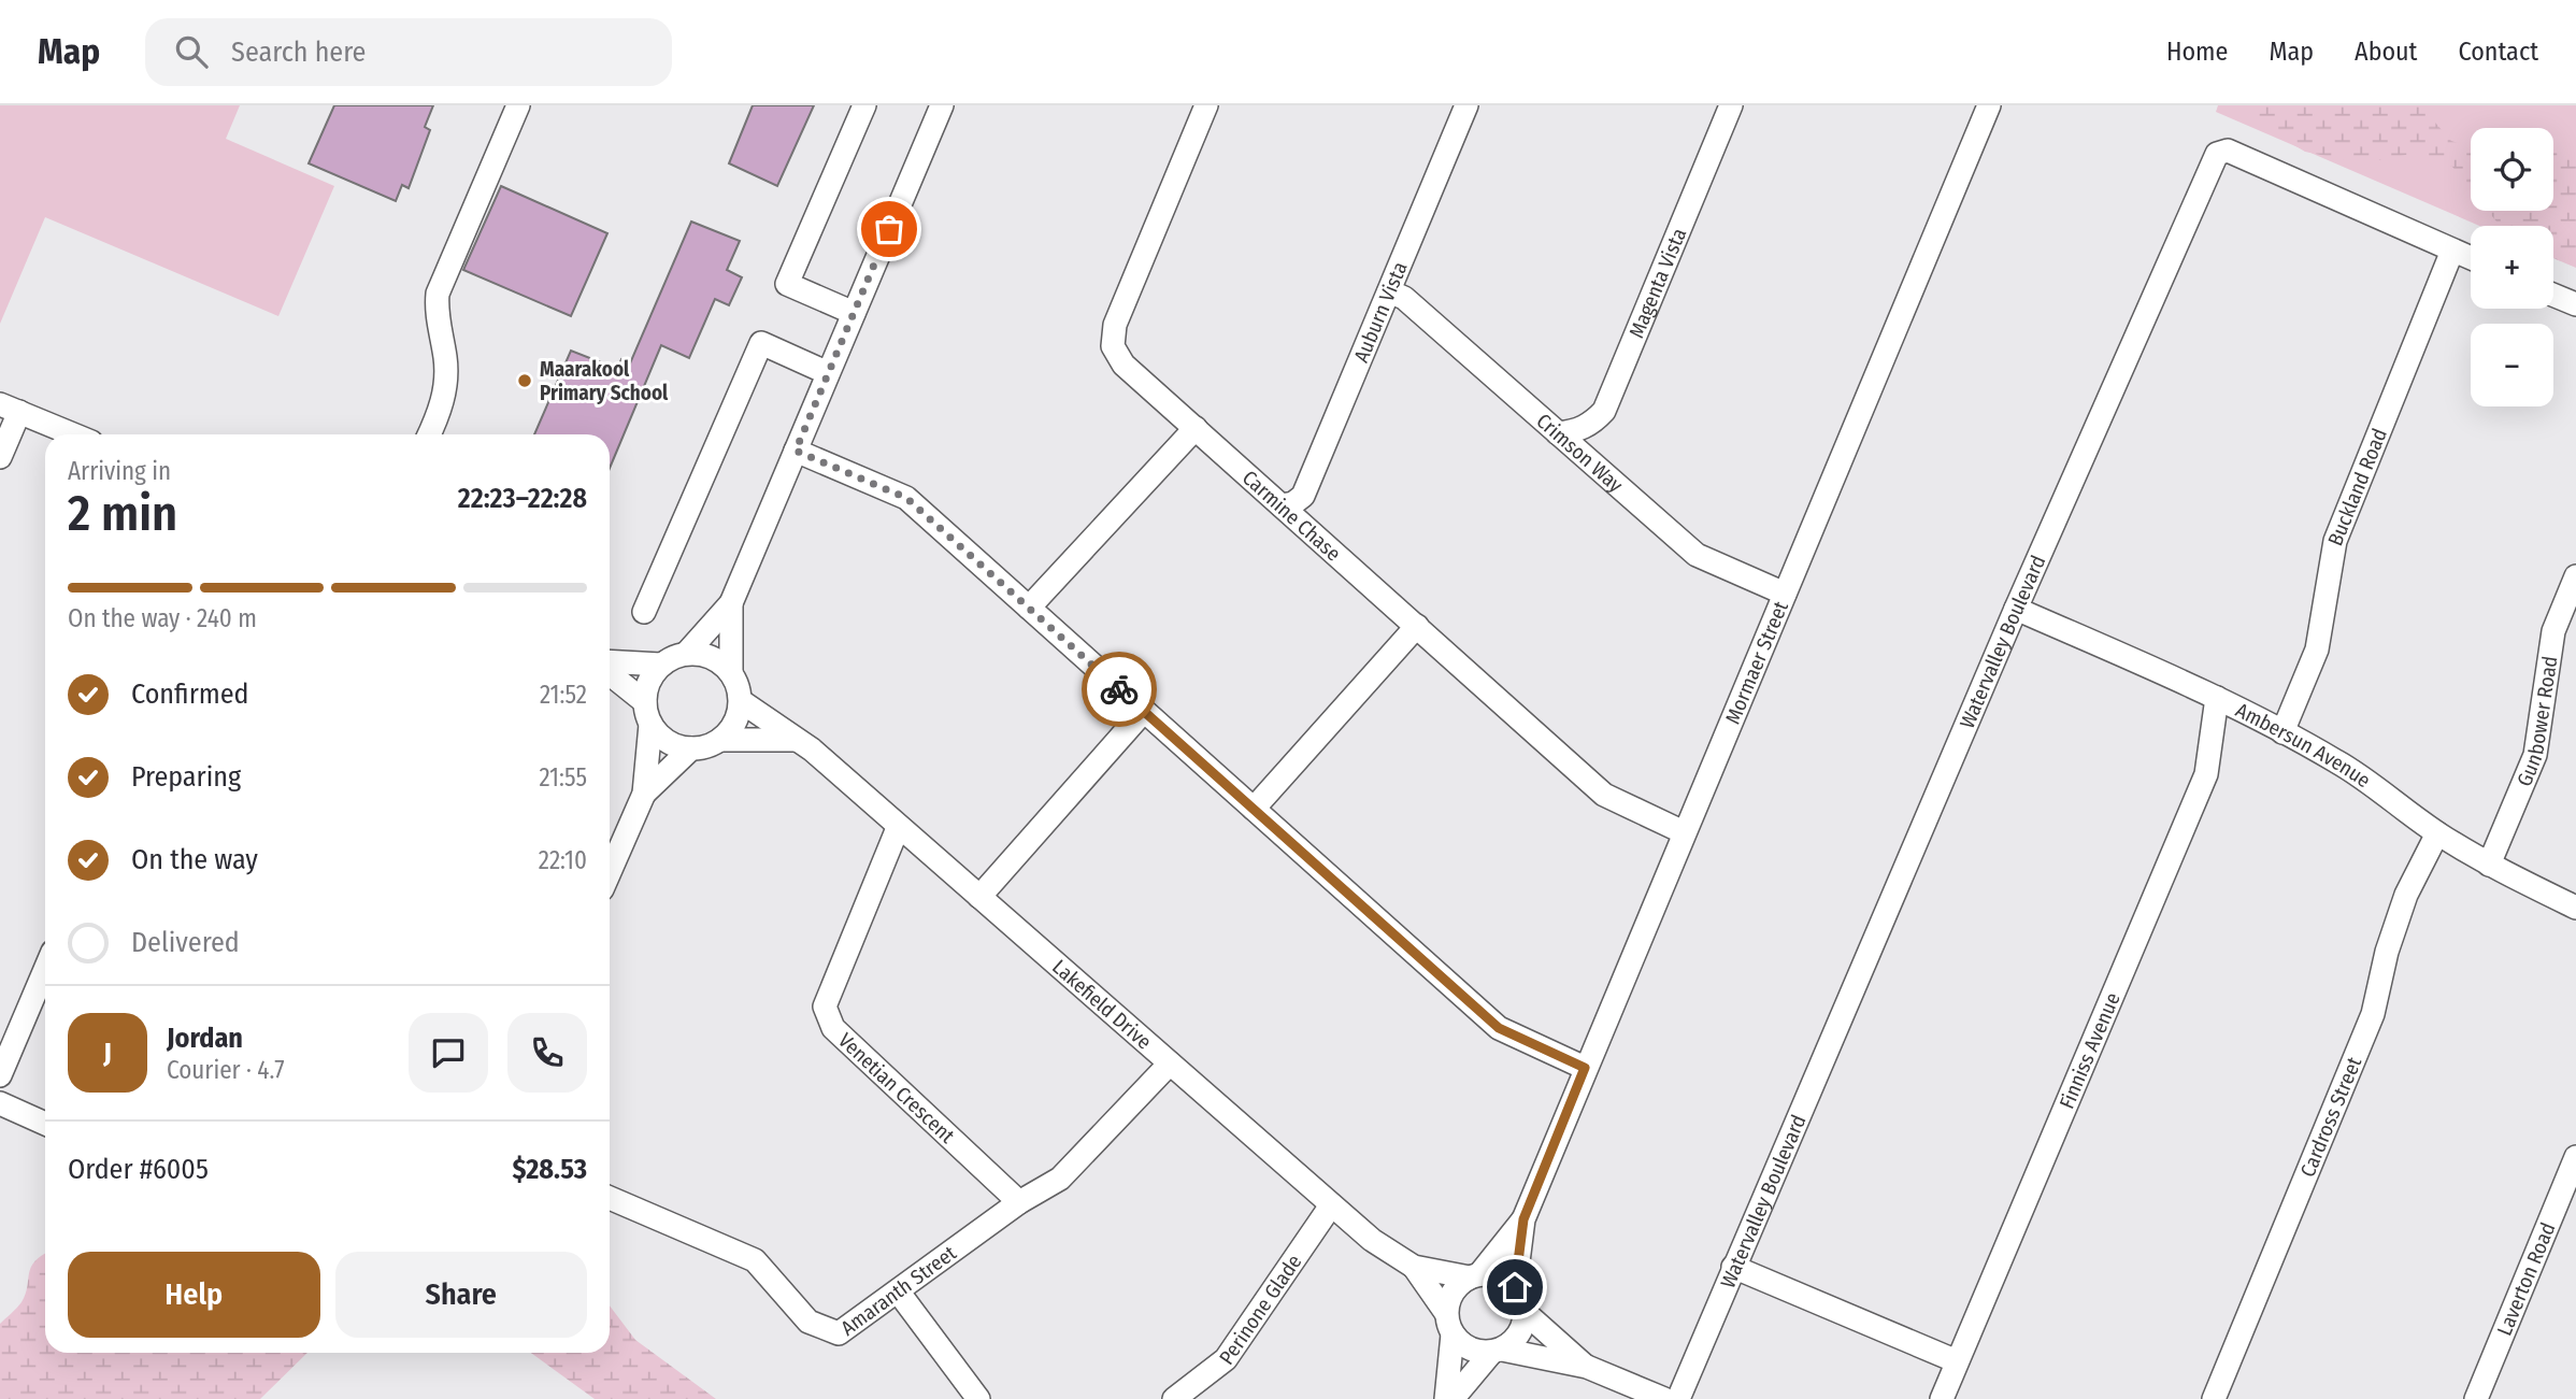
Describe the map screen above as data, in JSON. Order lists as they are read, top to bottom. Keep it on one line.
{"streets":{"street":["Magenta Vista","Auburn Vista","Crimson Way","Buckland Road","Carmine Chase","Watervalley Boulevard","Mormaer Street","Gunbower Road","Ambersun Avenue","Lakefield Drive","Finniss Avenue","Venetian Crescent","Cardross Street","Laverton Road","Amaranth Street","Perinone Glade"]},"crossings":[["Magenta Vista","Crimson Way"],["Auburn Vista","Crimson Way"],["Auburn Vista","Carmine Chase"],["Crimson Way","Mormaer Street"],["Buckland Road","Watervalley Boulevard"],["Buckland Road","Ambersun Avenue"],["Carmine Chase","Mormaer Street"],["Watervalley Boulevard","Ambersun Avenue"],["Mormaer Street","Lakefield Drive"],["Gunbower Road","Ambersun Avenue"],["Ambersun Avenue","Finniss Avenue"],["Ambersun Avenue","Cardross Street"],["Lakefield Drive","Venetian Crescent"],["Lakefield Drive","Amaranth Street"],["Lakefield Drive","Perinone Glade"],["Venetian Crescent","Amaranth Street"]],"places":["Maarakool Primary School"],"page":{"header":"Map","search":"Search here","nav":["Home","Map","About","Contact"],"map_buttons":["+","−"],"heading":["2 min","Arriving in","22:23–22:28"],"panel":["Jordan","Courier · 4.7","Order #6005","$28.53"],"bar":"On the way · 240 m","list":[["Confirmed","21:52"],["Preparing","21:55"],["On the way","22:10"],"Delivered"],"round":"J","buttons":["Help","Share"]}}
